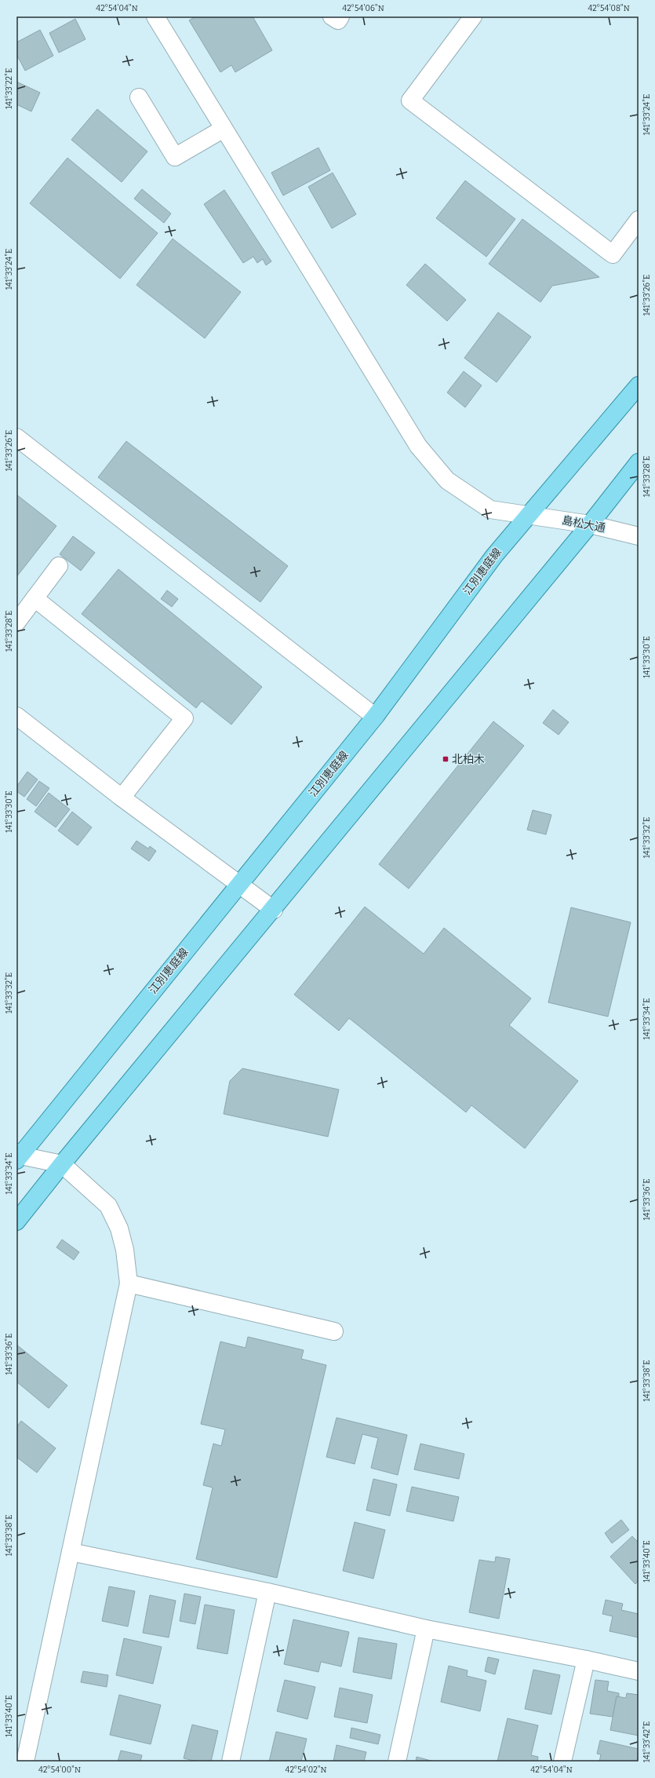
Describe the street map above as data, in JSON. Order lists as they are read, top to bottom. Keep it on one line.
{"streets":{"main road":["江別恵庭線"],"street":["島松大通"]},"crossings":[["島松大通","江別恵庭線"]],"places":{"transit":["北柏木"]},"coordinates":["42°54'04\"N","42°54'06\"N","42°54'08\"N","141°33'22\"E","141°33'24\"E","141°33'26\"E","141°33'28\"E","141°33'30\"E","141°33'32\"E","141°33'34\"E","141°33'36\"E","141°33'38\"E","141°33'40\"E","141°33'42\"E","42°54'00\"N","42°54'02\"N"]}
